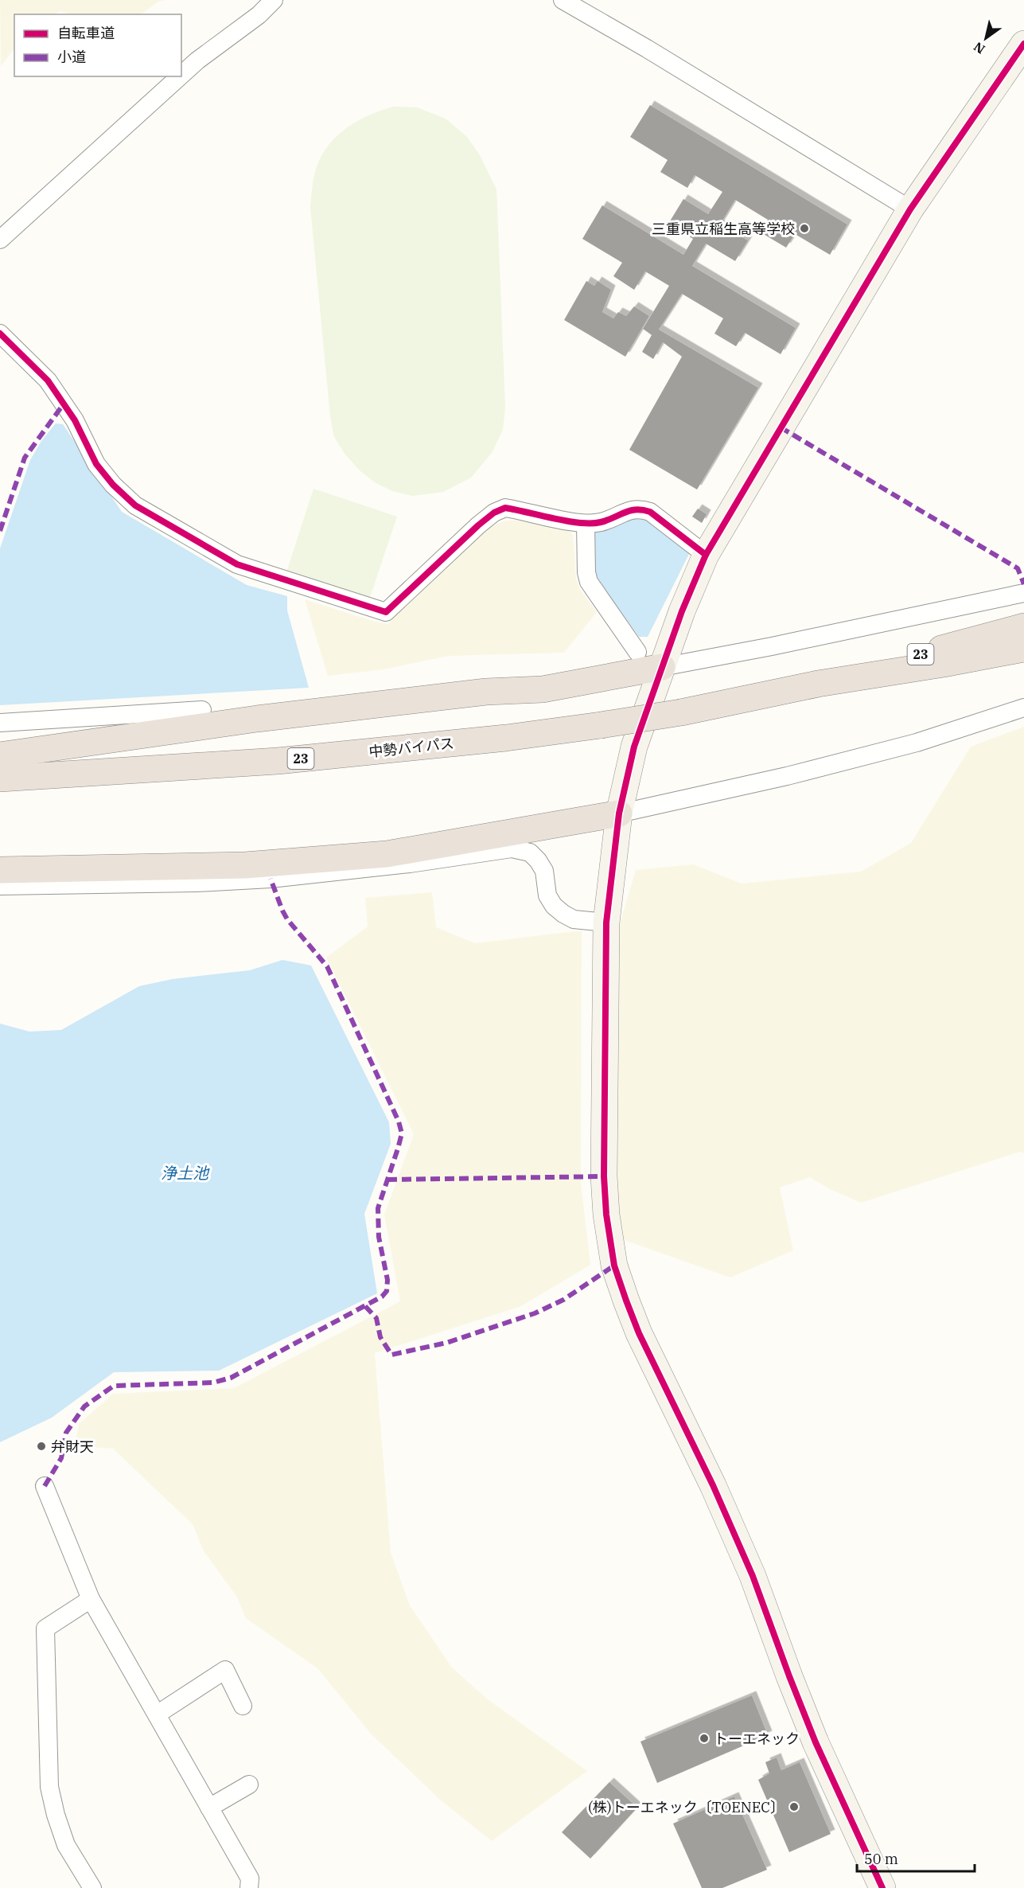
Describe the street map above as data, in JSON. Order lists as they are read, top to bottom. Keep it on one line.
{"streets":{"highway":["23","中勢バイパス"]},"water":["浄土池"],"places":["三重県立稲生高等学校","弁財天","トーエネック","(株)トーエネック〔TOENEC〕"],"legend":["自転車道","小道"],"scale_bar":"50 m","north":"bottom left"}
